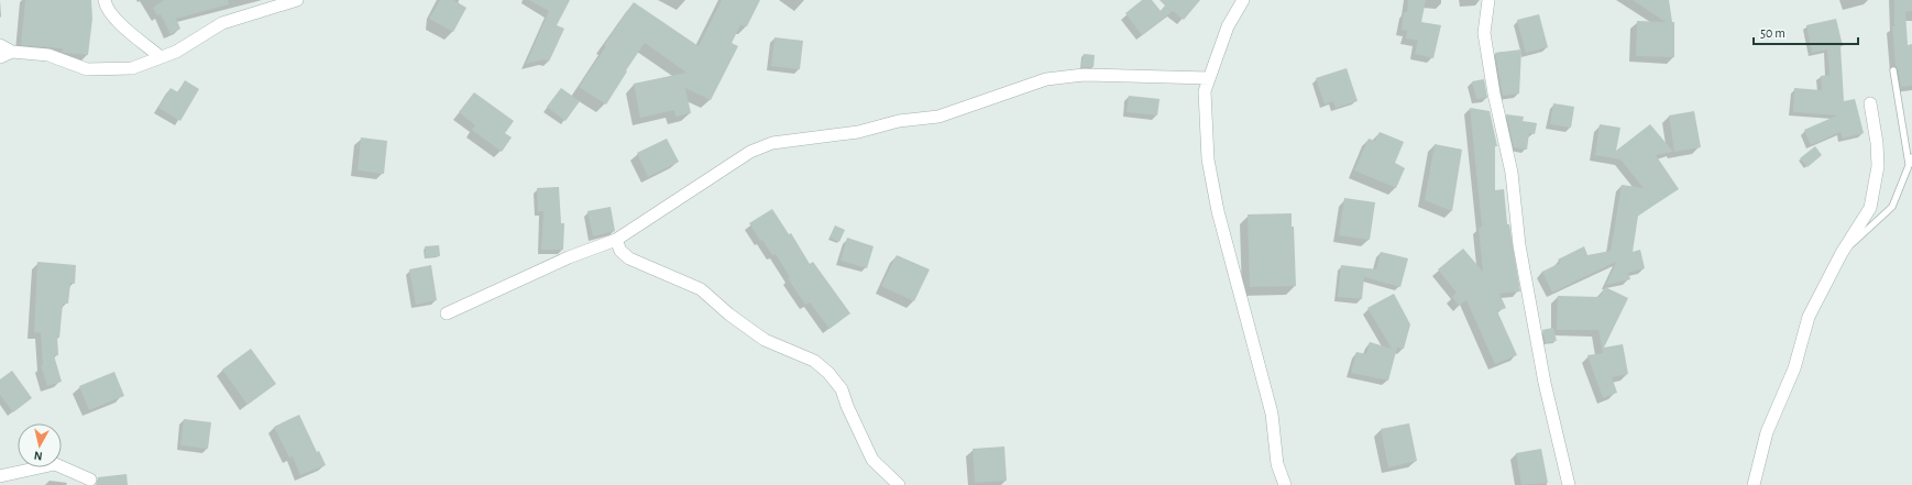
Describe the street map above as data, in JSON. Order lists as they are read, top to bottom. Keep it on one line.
{"scale_bar":"50 m","north":"bottom"}
